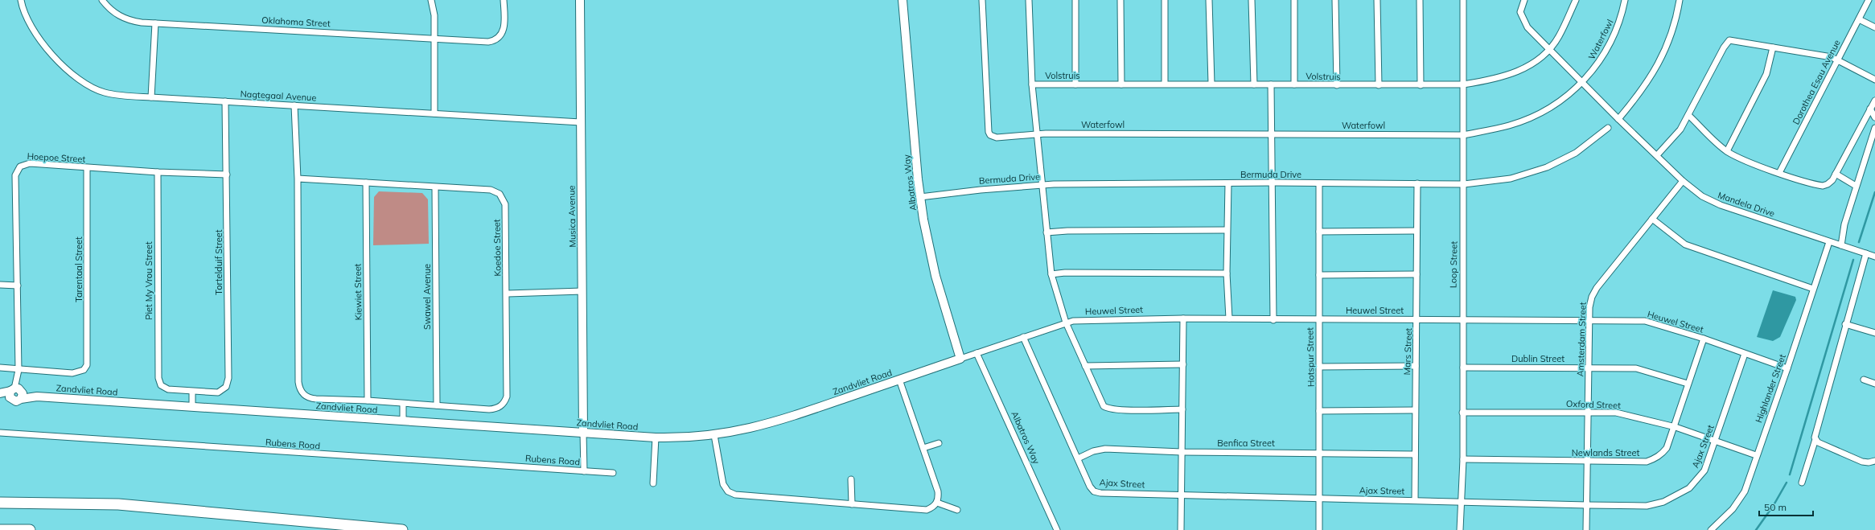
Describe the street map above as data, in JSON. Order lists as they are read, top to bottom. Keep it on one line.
{"streets":{"street":["Oklahoma Street","Waterfowl","Volstruis","Dorothea Esau Avenue","Nagtegaal Avenue","Hoepoe Street","Bermuda Drive","Albatros Way","Mandela Drive","Musica Avenue","Koedoe Street","Tortelduif Street","Loop Street","Tarentaal Street","Piet My Vrou Street","Kiewiet Street","Swawel Avenue","Heuwel Street","Amsterdam Street","Mars Street","Hotspur Street","Dublin Street","Zandvliet Road","Highlander Street","Oxford Street","Benfica Street","Rubens Road","Ajax Street","Newlands Street"]},"crossings":[["Waterfowl","Mandela Drive"],["Waterfowl","Loop Street"],["Volstruis","Mandela Drive"],["Volstruis","Loop Street"],["Nagtegaal Avenue","Musica Avenue"],["Nagtegaal Avenue","Koedoe Street"],["Nagtegaal Avenue","Tortelduif Street"],["Hoepoe Street","Tortelduif Street"],["Hoepoe Street","Tarentaal Street"],["Hoepoe Street","Piet My Vrou Street"],["Hoepoe Street","Zandvliet Road"],["Bermuda Drive","Albatros Way"],["Bermuda Drive","Loop Street"],["Bermuda Drive","Mars Street"],["Bermuda Drive","Hotspur Street"],["Albatros Way","Heuwel Street"],["Albatros Way","Zandvliet Road"],["Mandela Drive","Amsterdam Street"],["Mandela Drive","Highlander Street"],["Musica Avenue","Zandvliet Road"],["Musica Avenue","Rubens Road"],["Koedoe Street","Kiewiet Street"],["Koedoe Street","Swawel Avenue"],["Tortelduif Street","Piet My Vrou Street"],["Loop Street","Heuwel Street"],["Loop Street","Dublin Street"],["Loop Street","Oxford Street"],["Loop Street","Ajax Street"],["Loop Street","Newlands Street"],["Heuwel Street","Amsterdam Street"],["Heuwel Street","Mars Street"],["Heuwel Street","Hotspur Street"],["Heuwel Street","Zandvliet Road"],["Heuwel Street","Highlander Street"],["Heuwel Street","Ajax Street"],["Heuwel Street","Newlands Street"],["Amsterdam Street","Dublin Street"],["Amsterdam Street","Oxford Street"],["Amsterdam Street","Ajax Street"],["Amsterdam Street","Newlands Street"],["Mars Street","Benfica Street"],["Mars Street","Ajax Street"],["Hotspur Street","Benfica Street"],["Hotspur Street","Ajax Street"],["Dublin Street","Newlands Street"],["Zandvliet Road","Rubens Road"],["Highlander Street","Oxford Street"],["Oxford Street","Ajax Street"],["Oxford Street","Newlands Street"],["Benfica Street","Ajax Street"]],"scale_bar":"50 m"}
